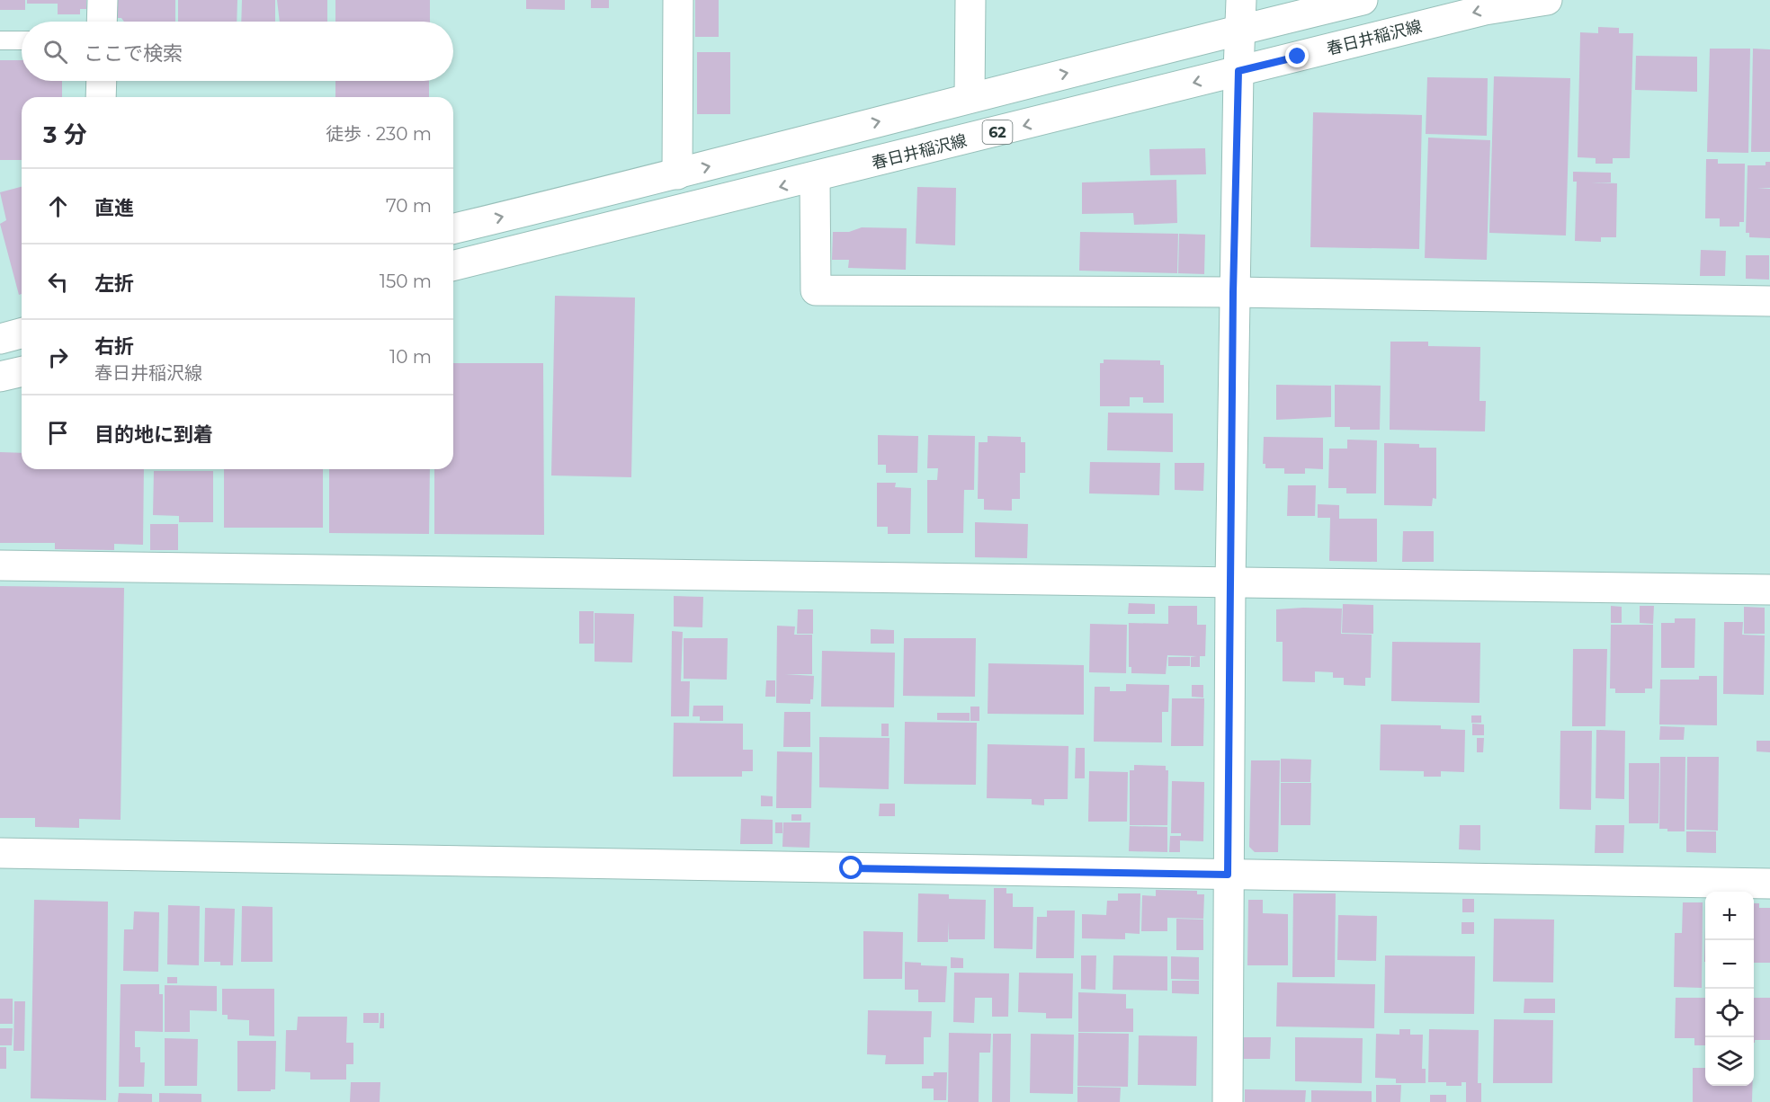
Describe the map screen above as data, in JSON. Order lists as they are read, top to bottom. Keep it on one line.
{"streets":{"street":["春日井稲沢線","62"]},"page":{"search":"ここで検索","heading":["3 分","徒歩 · 230 m"],"list":[["直進","70 m"],["左折","150 m"],["右折","春日井稲沢線","10 m"],"目的地に到着"],"map_buttons":["+","−"]}}
